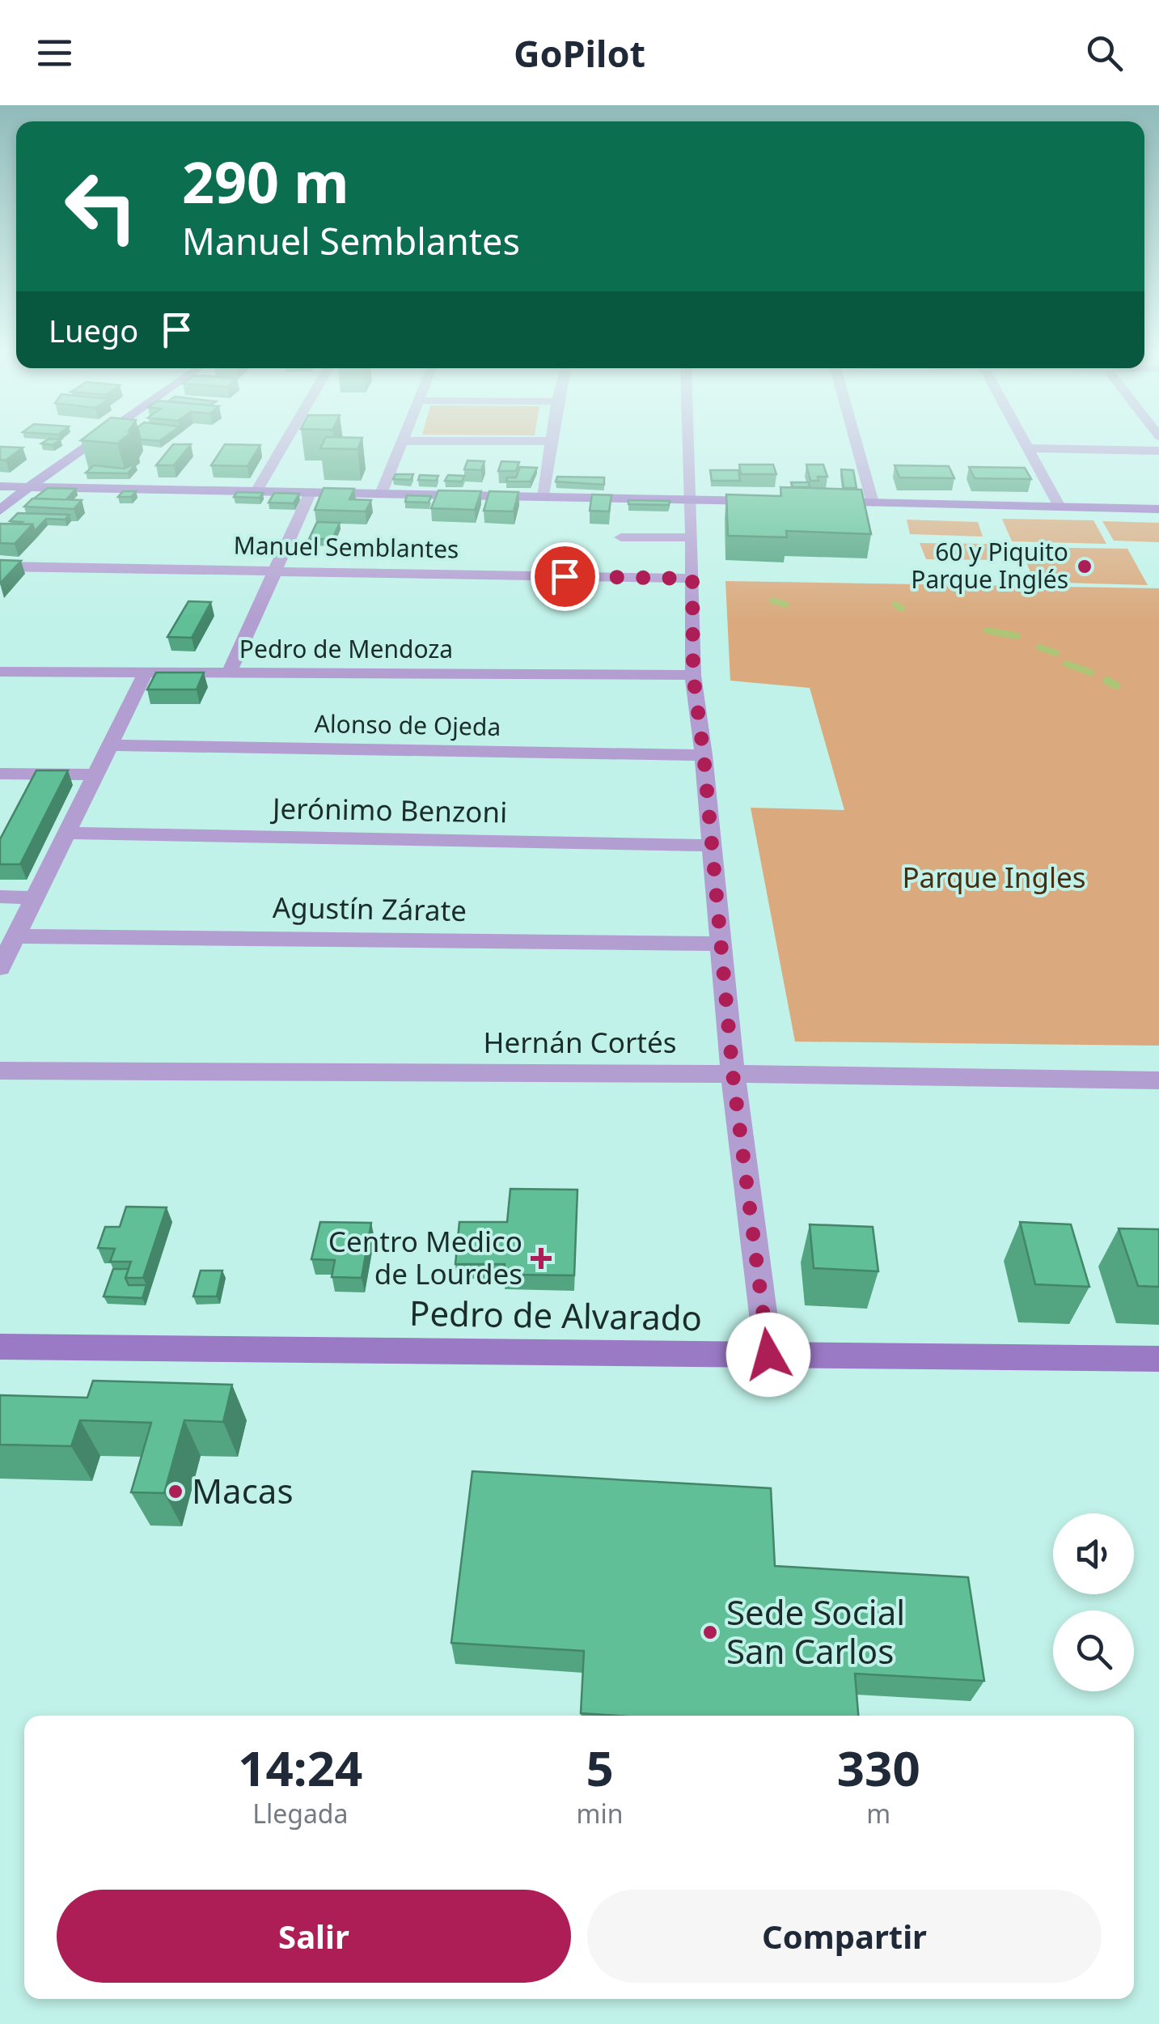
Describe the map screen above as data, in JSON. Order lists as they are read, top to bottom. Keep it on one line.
{"streets":{"main road":["Pedro de Alvarado"],"street":["Manuel Semblantes","Pedro de Mendoza","Alonso de Ojeda","Jerónimo Benzoni","Agustín Zárate","Hernán Cortés"]},"parks":["Parque Ingles"],"places":{"other":["60 y Piquito Parque Inglés","Macas","Sede Social San Carlos"],"health":["Centro Medico de Lourdes"]},"page":{"header":"GoPilot","turn":["290 m","Manuel Semblantes"],"then":"Luego","eta":["14:24","Llegada","5","min","330","m"],"buttons":["Salir","Compartir"]}}
